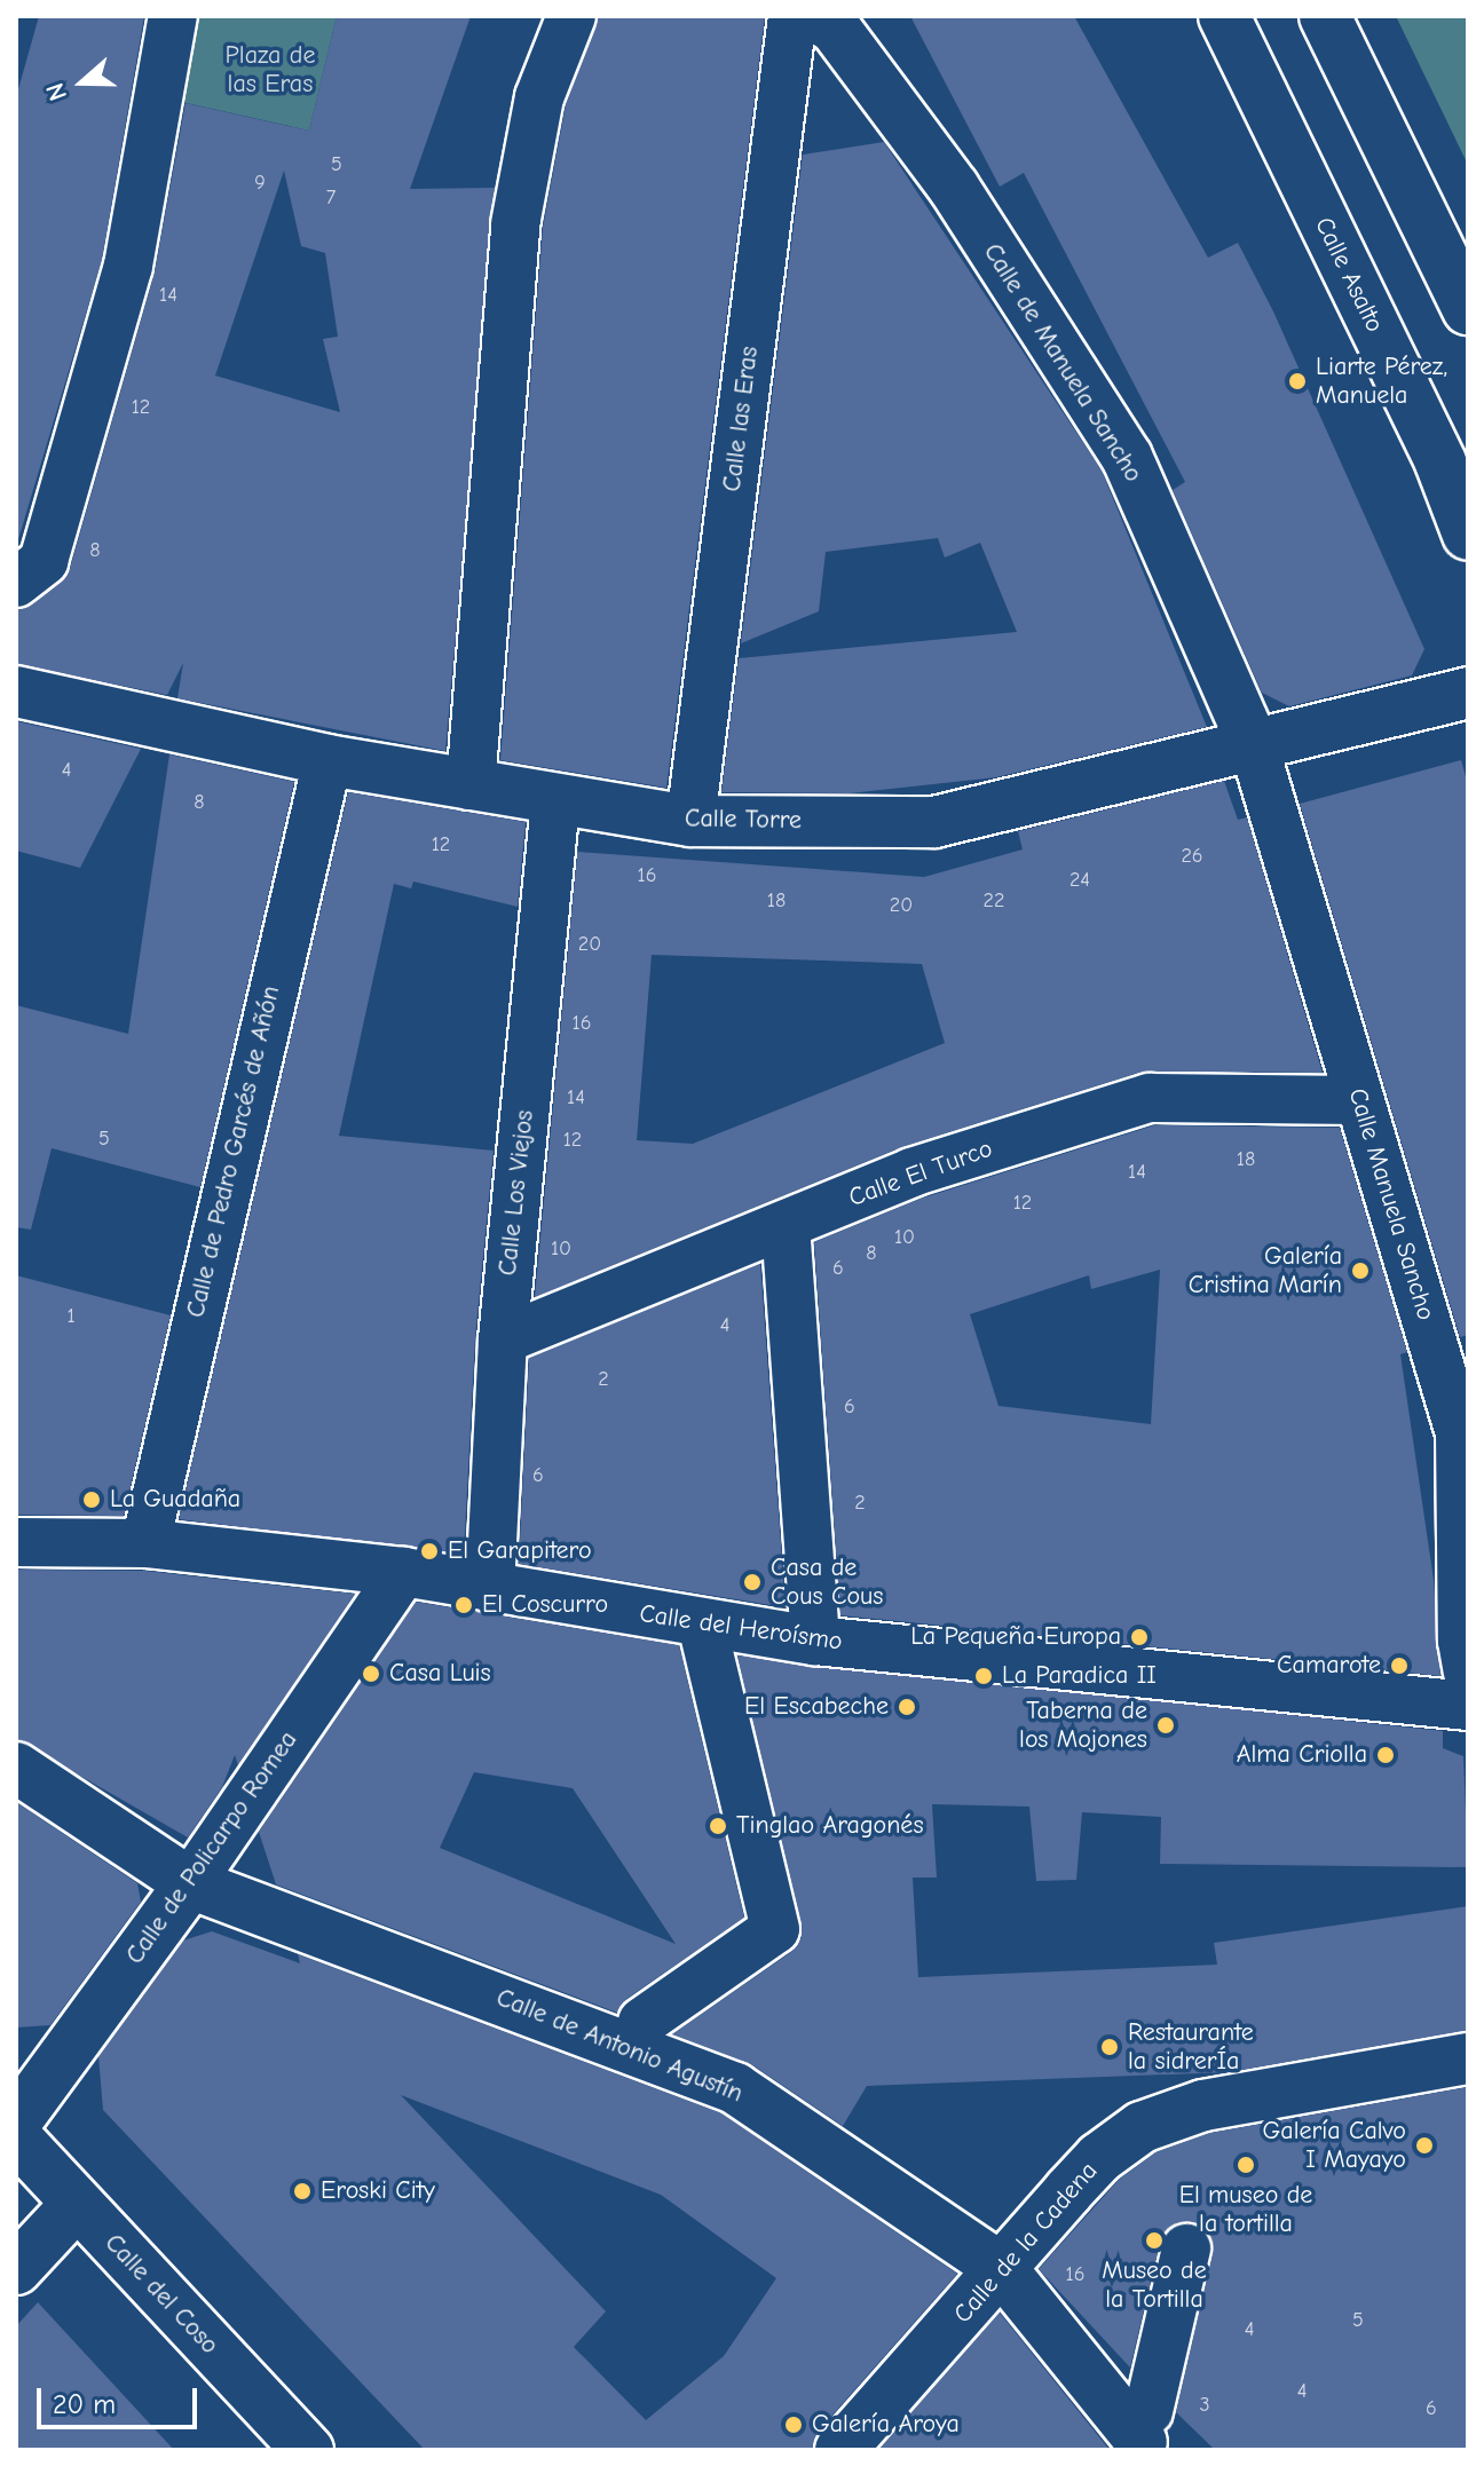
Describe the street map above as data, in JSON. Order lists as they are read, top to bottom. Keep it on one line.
{"streets":{"street":["Calle Asalto","Calle de Manuela Sancho","Calle las Eras","Calle Torre","Calle de Pedro Garcés de Añón","Calle El Turco","Calle Los Viejos","Calle Manuela Sancho","Calle del Heroísmo","Calle de Policarpo Romea","Calle de Antonio Agustín","Calle de la Cadena","Calle del Coso"]},"crossings":[["Calle de Manuela Sancho","Calle Torre"],["Calle de Manuela Sancho","Calle Manuela Sancho"],["Calle las Eras","Calle Torre"],["Calle Torre","Calle de Pedro Garcés de Añón"],["Calle Torre","Calle Los Viejos"],["Calle Torre","Calle Manuela Sancho"],["Calle de Pedro Garcés de Añón","Calle del Heroísmo"],["Calle El Turco","Calle Los Viejos"],["Calle El Turco","Calle Manuela Sancho"],["Calle Los Viejos","Calle del Heroísmo"],["Calle del Heroísmo","Calle de Policarpo Romea"],["Calle de Policarpo Romea","Calle de Antonio Agustín"],["Calle de Antonio Agustín","Calle de la Cadena"]],"parks":["Plaza de las Eras"],"places":["Liarte Pérez, Manuela","Galería Cristina Marín","La Guadaña","El Garapitero","Casa de Cous Cous","El Coscurro","La Pequeña Europa","Camarote","Casa Luis","La Paradica II","El Escabeche","Taberna de los Mojones","Alma Criolla","Tinglao Aragonés","Restaurante la sidrerÍa","Galería Calvo I Mayayo","El museo de la tortilla","Eroski City","Museo de la Tortilla","Galería Aroya"],"house_numbers":["5","9","7","14","12","8","4","8","12","26","16","24","18","22","20","20","16","14","5","12","18","14","12","10","10","8","6","1","4","2","6","6","2","16","5","4","4","3","6"],"scale_bar":"20 m","north":"left"}
